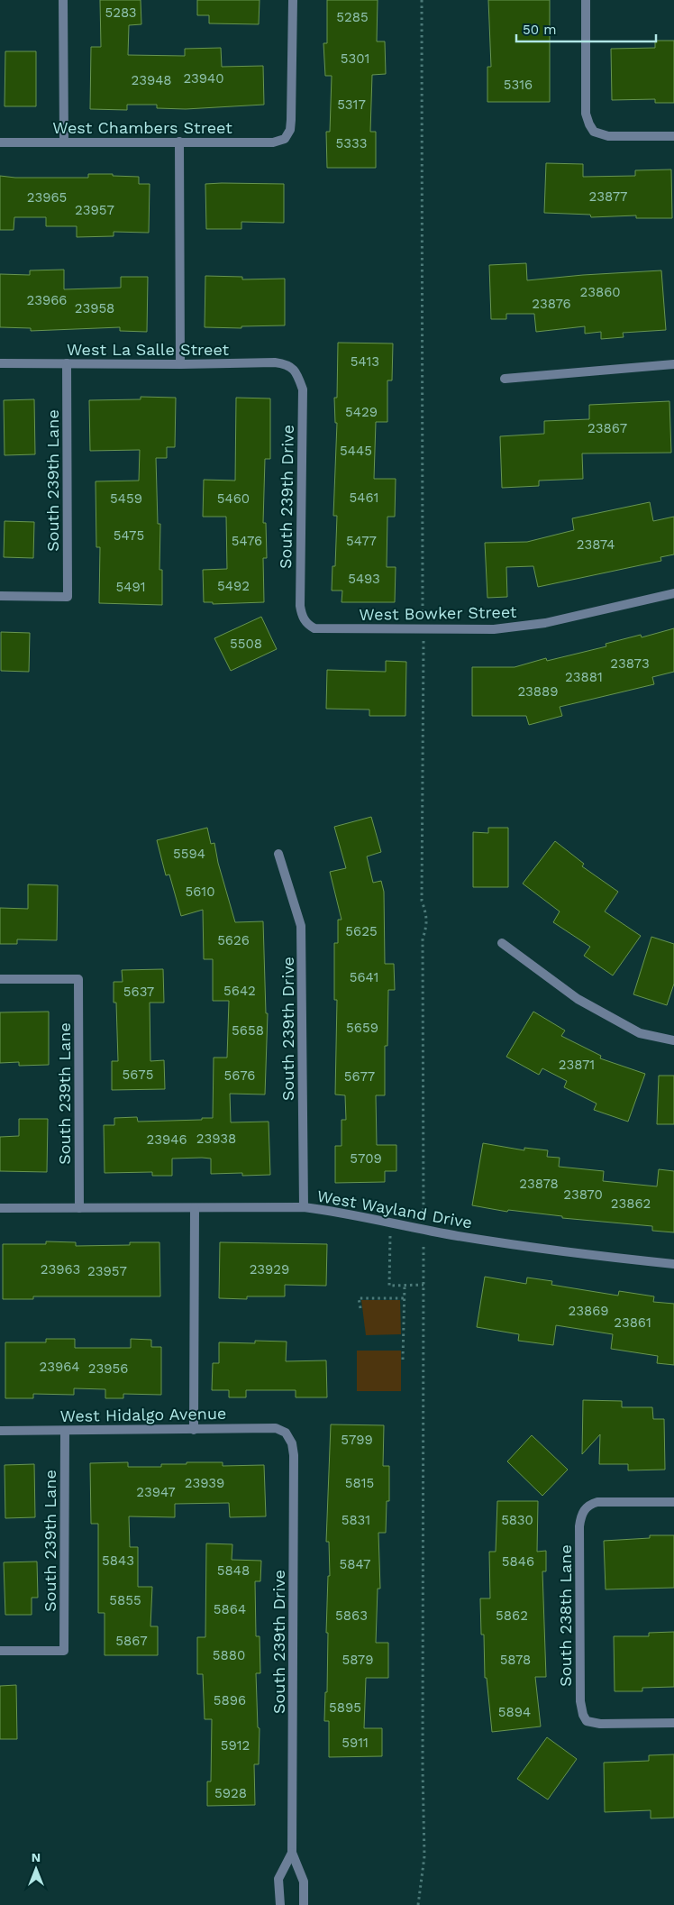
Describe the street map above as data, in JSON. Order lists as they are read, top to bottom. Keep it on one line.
{"streets":{"street":["West Chambers Street","West La Salle Street","South 239th Lane","South 239th Drive","West Bowker Street","West Wayland Drive","West Hidalgo Avenue","South 238th Lane"]},"crossings":[["West La Salle Street","South 239th Lane"],["West La Salle Street","South 239th Drive"],["South 239th Lane","West Wayland Drive"],["South 239th Lane","West Hidalgo Avenue"],["South 239th Drive","West Bowker Street"],["South 239th Drive","West Wayland Drive"],["South 239th Drive","West Hidalgo Avenue"]],"house_numbers":["5283","5285","5301","23940","23948","5316","5317","5333","23877","23965","23957","23860","23966","23876","23958","5413","5429","23867","5445","5461","5459","5460","5475","5476","5477","23874","5493","5492","5491","5508","23873","23881","23889","5594","5610","5625","5626","5641","5642","5637","5659","5658","23871","5675","5676","5677","23938","23946","5709","23878","23870","23862","23963","23929","23957","23869","23861","23964","23956","5799","23939","5815","23947","5831","5830","5843","5846","5847","5848","5855","5864","5863","5862","5867","5880","5879","5878","5896","5895","5894","5911","5912","5928"],"scale_bar":"50 m","north":"top"}
